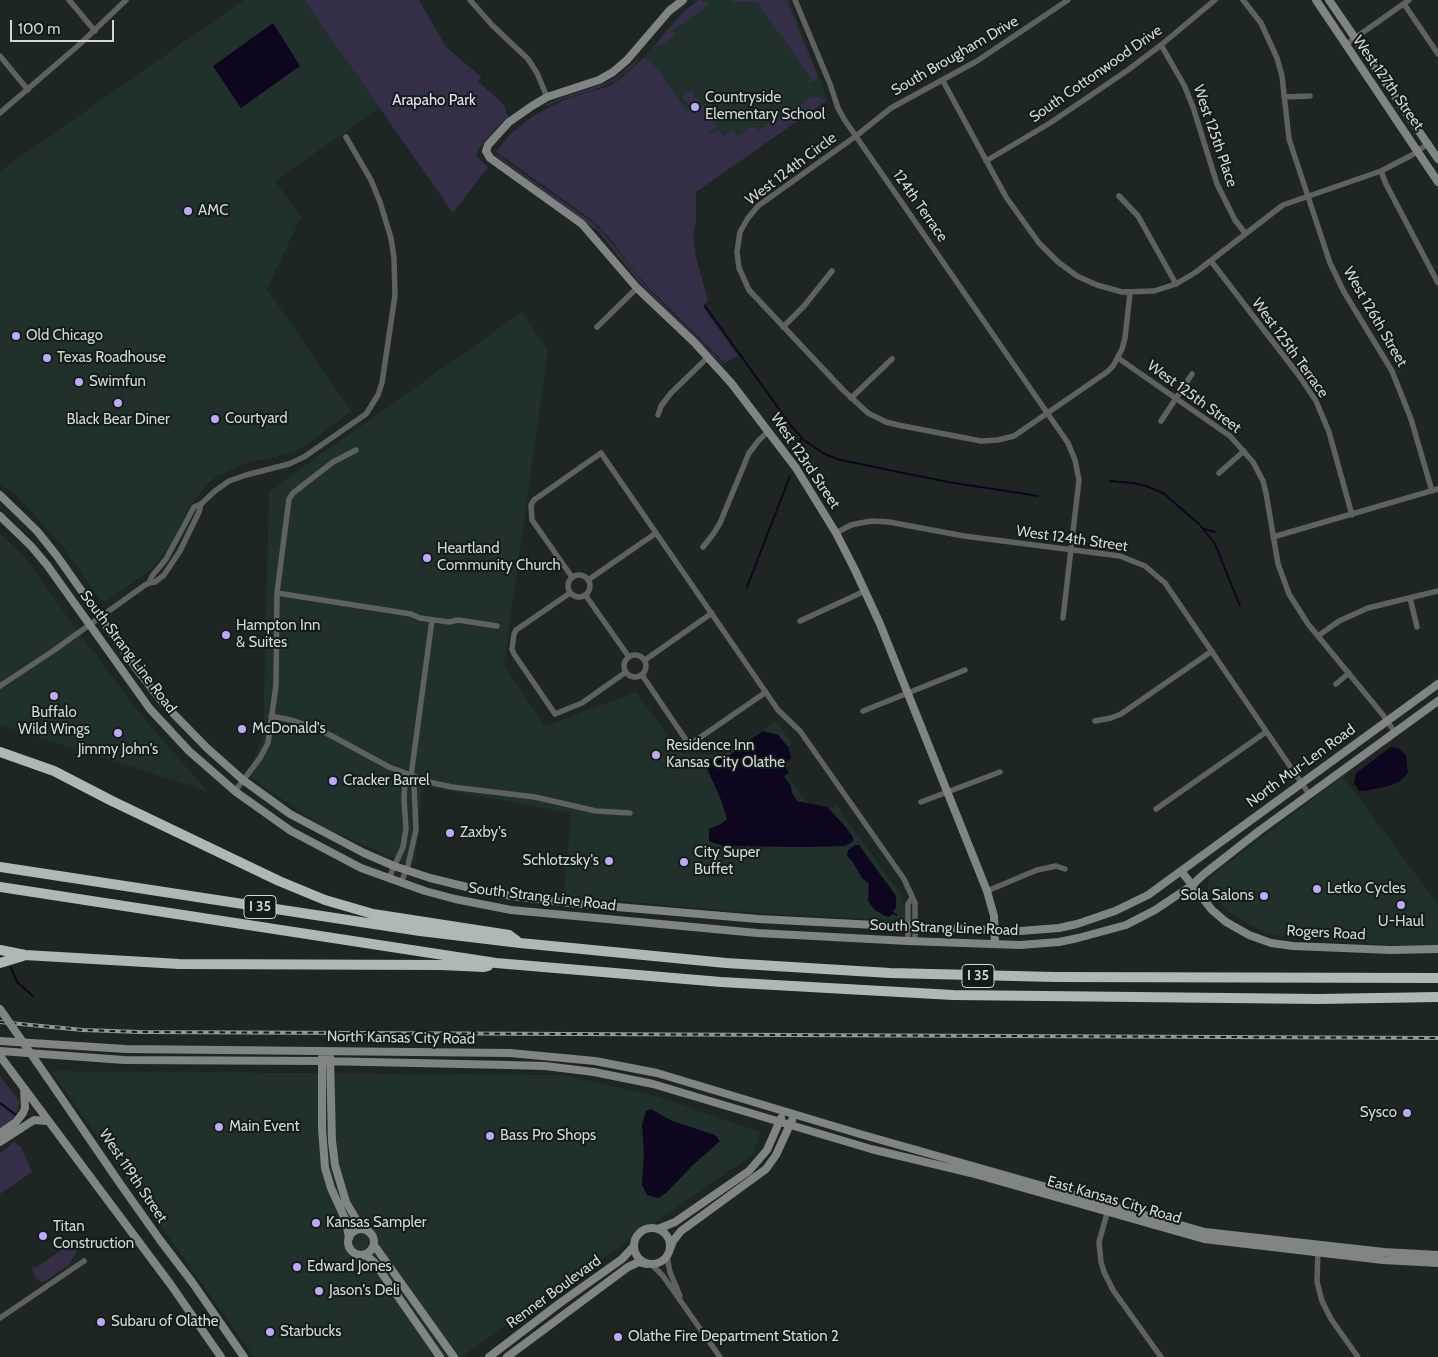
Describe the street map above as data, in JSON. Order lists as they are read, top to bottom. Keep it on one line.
{"streets":{"highway":["I 35"],"main road":["West 127th Street","West 123rd Street","South Strang Line Road","North Mur-Len Road","Rogers Road","North Kansas City Road","West 119th Street","East Kansas City Road","Renner Boulevard"],"street":["South Brougham Drive","South Cottonwood Drive","West 125th Place","West 124th Circle","124th Terrace","West 126th Street","West 125th Terrace","West 125th Street","West 124th Street"]},"crossings":[["South Brougham Drive","West 124th Circle"],["South Brougham Drive","124th Terrace"],["South Cottonwood Drive","West 125th Place"],["West 124th Circle","124th Terrace"],["West 124th Circle","West 125th Street"],["124th Terrace","West 124th Street"],["West 125th Street","North Mur-Len Road"],["West 123rd Street","West 124th Street"],["West 123rd Street","South Strang Line Road"],["West 124th Street","North Mur-Len Road"],["South Strang Line Road","North Mur-Len Road"],["South Strang Line Road","Rogers Road"],["North Mur-Len Road","Rogers Road"],["North Kansas City Road","East Kansas City Road"]],"parks":["Arapaho Park"],"places":["Countryside Elementary School","AMC","Old Chicago","Texas Roadhouse","Swimfun","Black Bear Diner","Courtyard","Heartland Community Church","Hampton Inn & Suites","Buffalo Wild Wings","McDonald's","Jimmy John's","Residence Inn Kansas City Olathe","Cracker Barrel","Zaxby's","Schlotzsky's","City Super Buffet","Letko Cycles","Sola Salons","U-Haul","Sysco","Main Event","Bass Pro Shops","Kansas Sampler","Titan Construction","Edward Jones","Jason's Deli","Subaru of Olathe","Starbucks","Olathe Fire Department Station 2"],"scale_bar":"100 m"}
